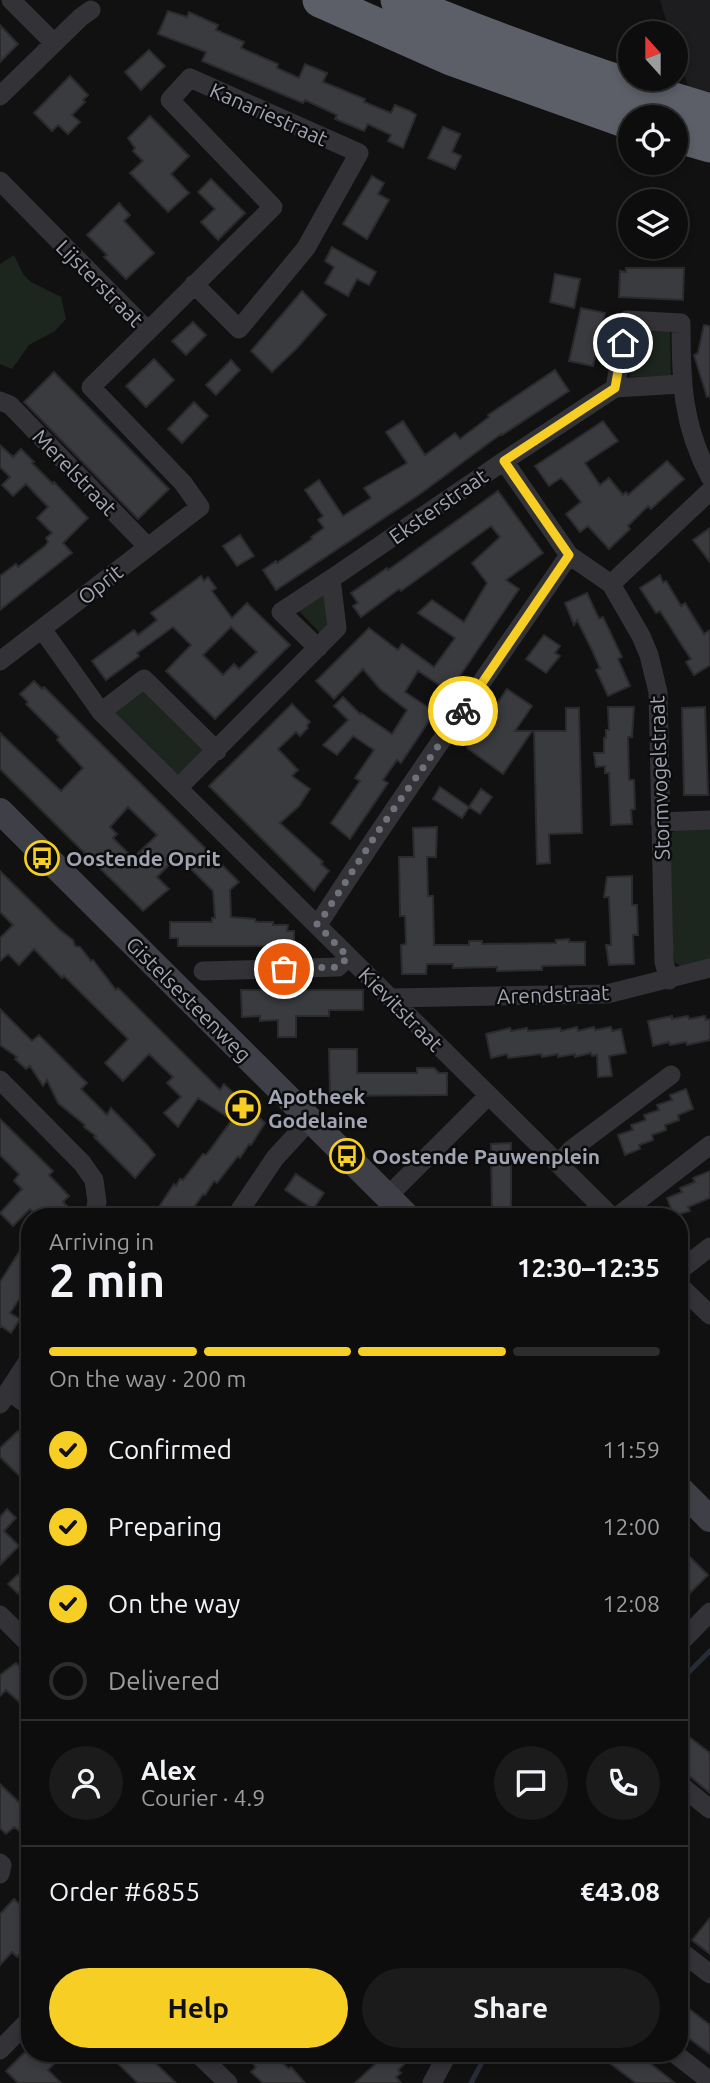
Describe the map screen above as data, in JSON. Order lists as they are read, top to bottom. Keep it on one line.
{"streets":{"main road":["Gistelsesteenweg"],"street":["Kanariestraat","Lijsterstraat","Merelstraat","Eksterstraat","Oprit","Stormvogelstraat","Arendstraat","Kievitstraat"]},"crossings":[["Kanariestraat","Lijsterstraat"],["Lijsterstraat","Oprit"],["Merelstraat","Oprit"],["Eksterstraat","Stormvogelstraat"],["Oprit","Kievitstraat"],["Stormvogelstraat","Arendstraat"],["Arendstraat","Kievitstraat"]],"places":{"bus stop":["Oostende Oprit","Oostende Pauwenplein"],"pharmacy":["Apotheek Godelaine"]},"north":"top","page":{"heading":["2 min","Arriving in","12:30–12:35"],"panel":["Alex","Courier · 4.9","Order #6855","€43.08"],"bar":"On the way · 200 m","list":[["Confirmed","11:59"],["Preparing","12:00"],["On the way","12:08"],"Delivered"],"buttons":["Help","Share"]}}
